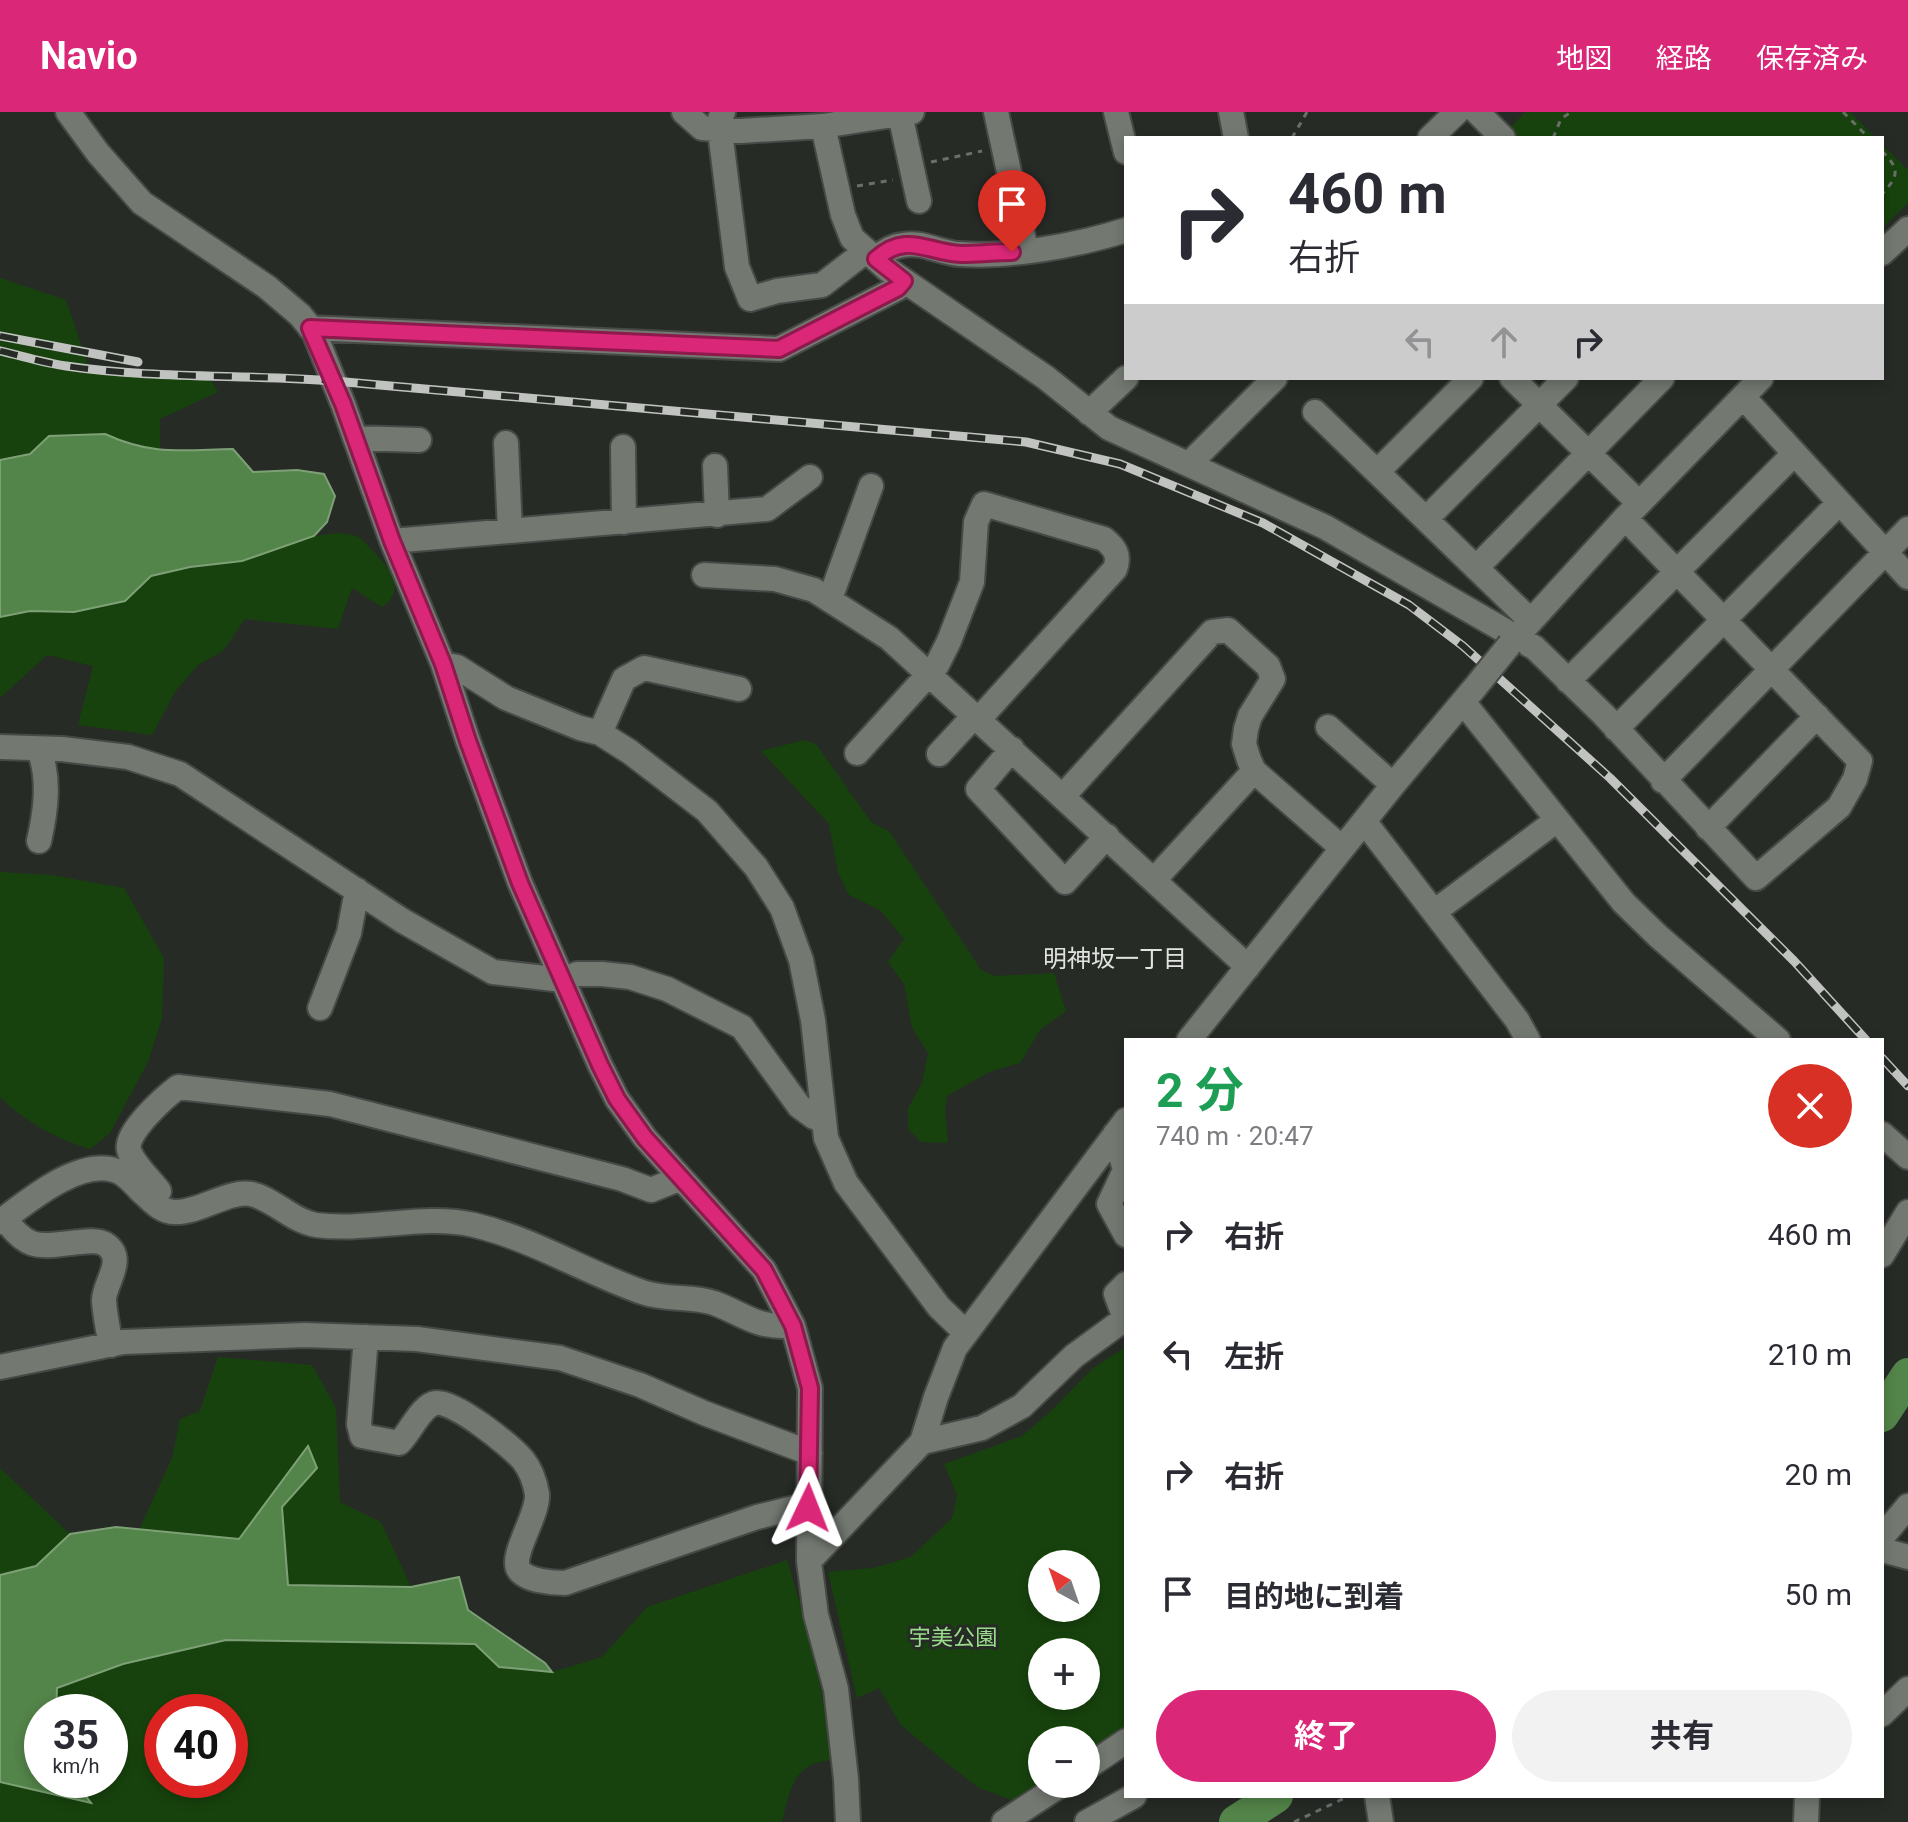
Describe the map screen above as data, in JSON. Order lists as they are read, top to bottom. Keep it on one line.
{"districts":["明神坂一丁目"],"parks":["宇美公園"],"north":"top left","page":{"header":"Navio","nav":["地図","経路","保存済み"],"turn":["460 m","右折"],"heading":["2 分","740 m · 20:47"],"list":[{"name":"右折","value":"460 m"},{"name":"左折","value":"210 m"},{"name":"右折","value":"20 m"},{"name":"目的地に到着","value":"50 m"}],"map_buttons":["+","−"],"buttons":["終了","共有"],"speed":"35 km/h","limit":"40"}}
